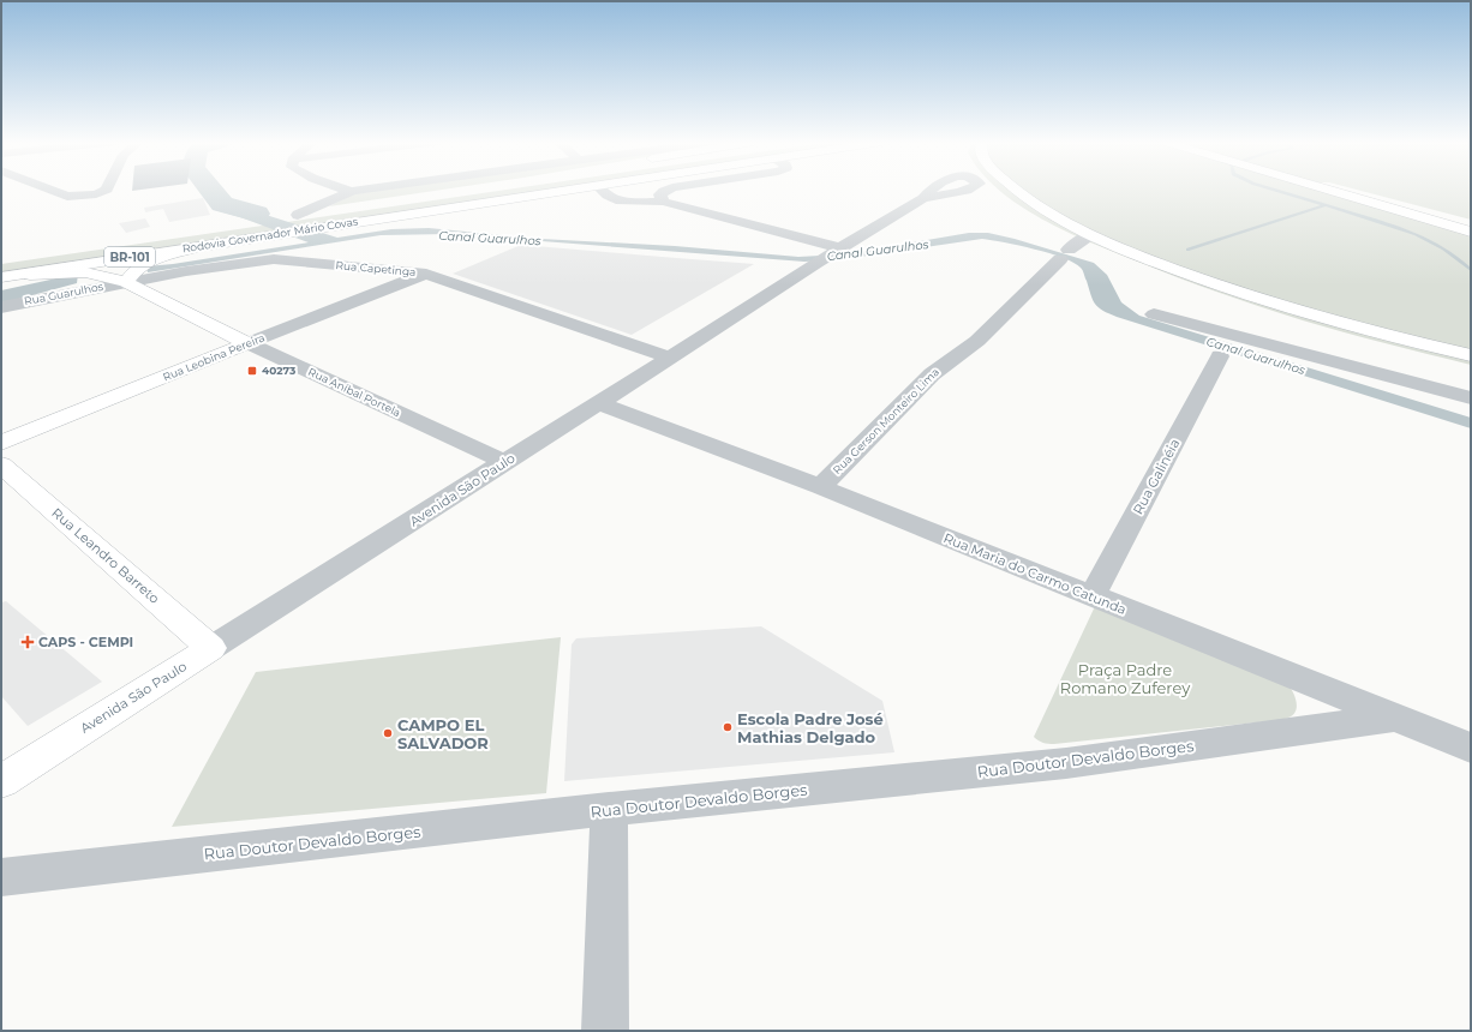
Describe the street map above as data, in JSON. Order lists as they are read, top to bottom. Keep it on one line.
{"streets":{"main road":["Rodovia Governador Mário Covas","BR-101","Rua Leobina Pereira","Rua Aníbal Portela","Avenida São Paulo","Rua Leandro Barreto"],"street":["Rua Capetinga","Rua Guarulhos","Rua Gerson Monteiro Lima","Rua Galinéia","Rua Maria do Carmo Catunda","Rua Doutor Devaldo Borges"]},"crossings":[["Rodovia Governador Mário Covas","Rua Aníbal Portela"],["Rua Capetinga","Rua Guarulhos"],["Rua Capetinga","Rua Leobina Pereira"],["Rua Capetinga","Rua Aníbal Portela"],["Rua Capetinga","Avenida São Paulo"],["Rua Guarulhos","Rua Aníbal Portela"],["Rua Leobina Pereira","Rua Aníbal Portela"],["Rua Aníbal Portela","Avenida São Paulo"],["Rua Gerson Monteiro Lima","Rua Maria do Carmo Catunda"],["Rua Galinéia","Rua Maria do Carmo Catunda"],["Avenida São Paulo","Rua Leandro Barreto"],["Avenida São Paulo","Rua Maria do Carmo Catunda"],["Rua Maria do Carmo Catunda","Rua Doutor Devaldo Borges"]],"water":["Canal Guarulhos"],"parks":["Praça Padre Romano Zuferey"],"places":{"transit":["40273"],"health":["CAPS - CEMPI"],"other":["Escola Padre José Mathias Delgado","CAMPO EL SALVADOR"]}}
